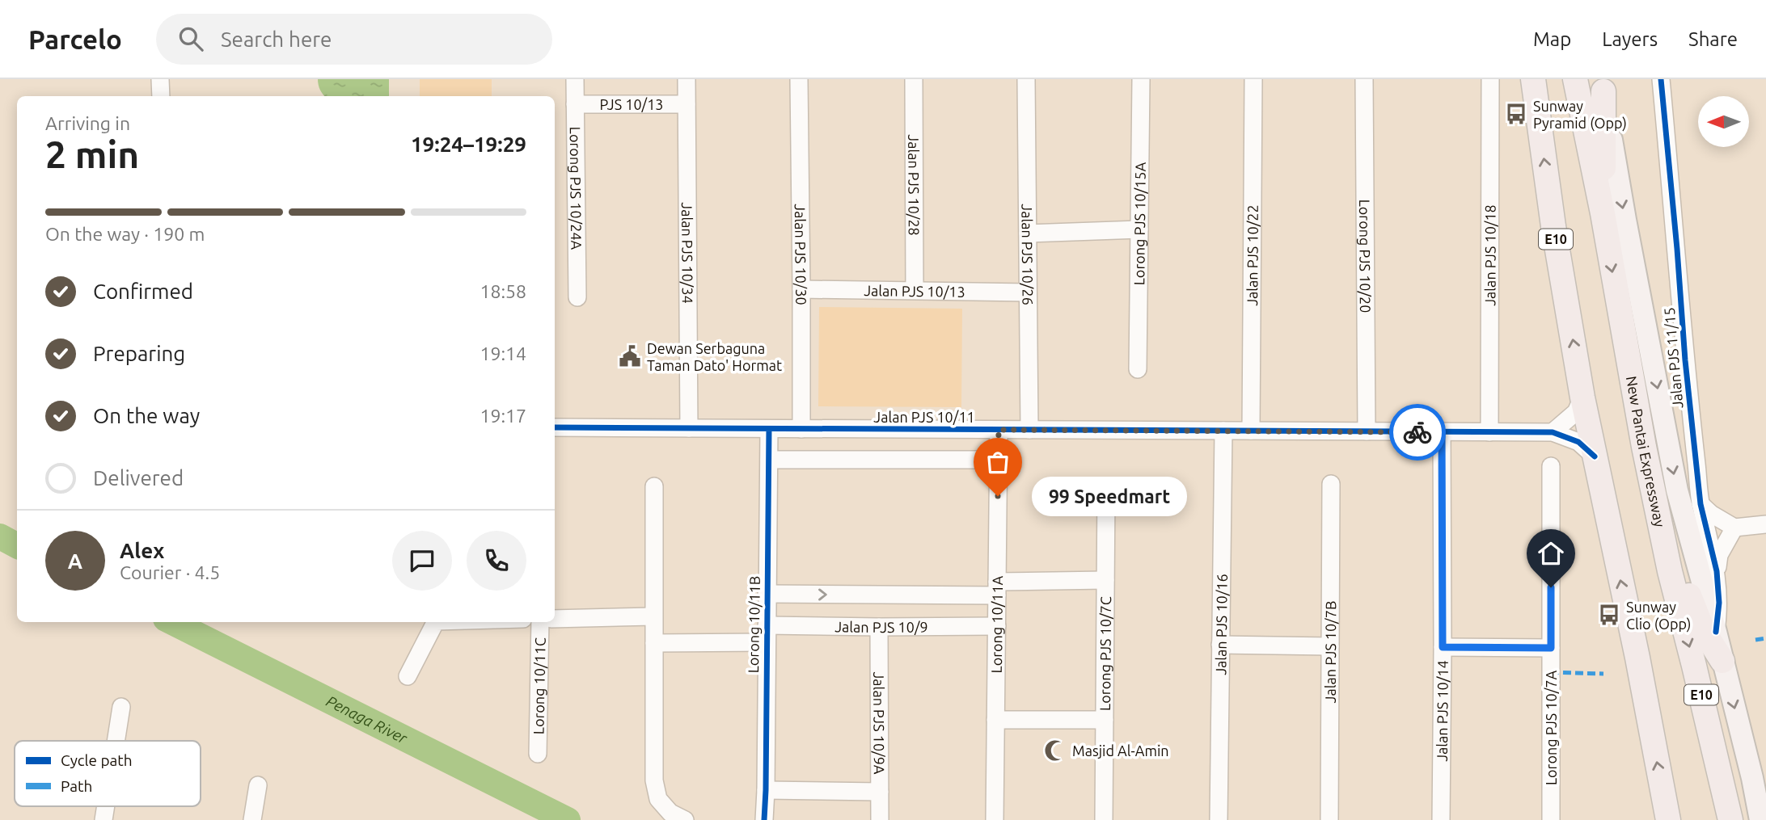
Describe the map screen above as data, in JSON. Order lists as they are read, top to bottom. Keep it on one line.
{"streets":{"highway":["E10","New Pantai Expressway"],"street":["PJS 10/13","Jalan PJS 10/28","Lorong PJS 10/24A","Lorong PJS 10/15A","Jalan PJS 10/34","Jalan PJS 10/30","Jalan PJS 10/26","Jalan PJS 10/22","Lorong PJS 10/20","Jalan PJS 10/18","Jalan PJS 10/13","Jalan PJS 11/15","Jalan PJS 10/11","Lorong 10/11B","Lorong 10/11A","Jalan PJS 10/16","Jalan PJS 10/9","Jalan PJS 10/7B","Lorong PJS 10/7C","Lorong 10/11C","Jalan PJS 10/14","Jalan PJS 10/9A","Lorong PJS 10/7A"]},"crossings":[["PJS 10/13","Lorong PJS 10/24A"],["PJS 10/13","Jalan PJS 10/34"],["Jalan PJS 10/28","Jalan PJS 10/13"],["E10","Jalan PJS 10/11"],["Jalan PJS 10/34","Jalan PJS 10/11"],["Jalan PJS 10/30","Jalan PJS 10/13"],["Jalan PJS 10/30","Jalan PJS 10/11"],["Jalan PJS 10/26","Jalan PJS 10/13"],["Jalan PJS 10/26","Jalan PJS 10/11"],["Jalan PJS 10/22","Jalan PJS 10/11"],["Lorong PJS 10/20","Jalan PJS 10/11"],["Jalan PJS 10/18","Jalan PJS 10/11"],["Jalan PJS 10/11","Lorong 10/11B"],["Jalan PJS 10/11","Lorong 10/11A"],["Jalan PJS 10/11","Jalan PJS 10/16"],["Jalan PJS 10/11","Jalan PJS 10/14"],["Lorong 10/11B","Jalan PJS 10/9"],["Lorong 10/11A","Jalan PJS 10/9"],["Jalan PJS 10/9","Jalan PJS 10/9A"]],"water":["Penaga River"],"places":{"bus stop":["Sunway Pyramid (Opp)","Sunway Clio (Opp)"],"public building":["Dewan Serbaguna Taman Dato' Hormat"],"other":["99 Speedmart"],"mosque":["Masjid Al-Amin"]},"legend":["Cycle path","Path"],"north":"left","page":{"header":"Parcelo","search":"Search here","nav":["Map","Layers","Share"],"heading":["2 min","Arriving in","19:24–19:29"],"panel":["Alex","Courier · 4.5"],"bar":"On the way · 190 m","list":[["Confirmed","18:58"],["Preparing","19:14"],["On the way","19:17"],"Delivered"],"bubble":"99 Speedmart","round":"A"}}
